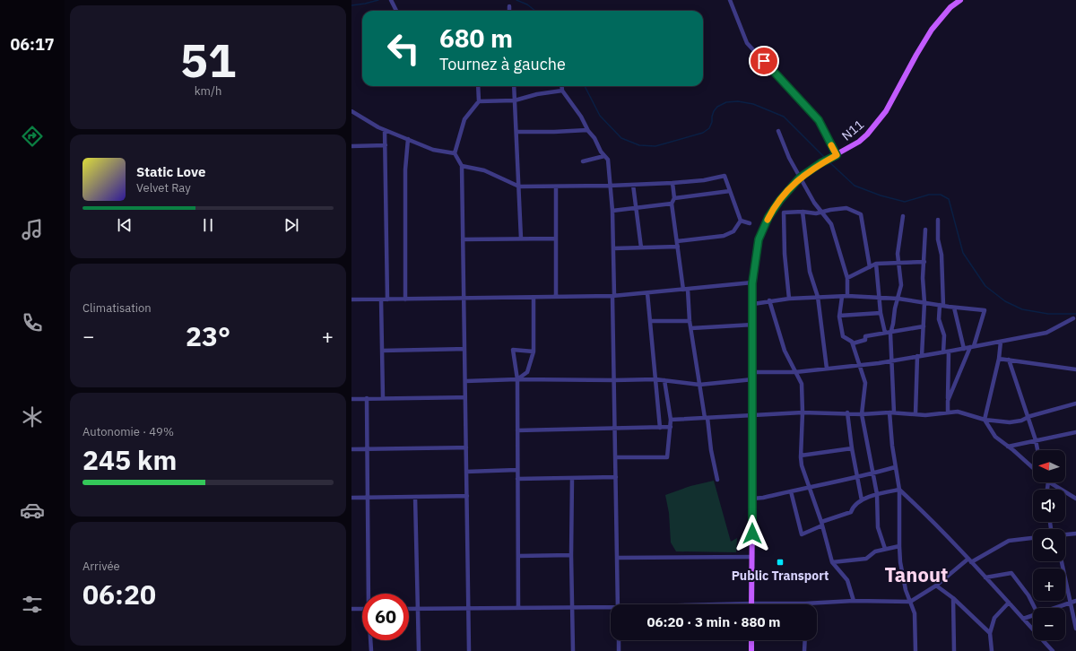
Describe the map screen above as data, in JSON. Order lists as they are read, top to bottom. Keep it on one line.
{"streets":{"main road":["N11"]},"districts":["Tanout"],"places":{"transit":["Public Transport"]},"north":"left","page":{"tabs":"06:17","tile":[["51","km/h"],"Climatisation",["Autonomie · 49%","245 km"],["Arrivée","06:20"]],"turn":["680 m","Tournez à gauche"],"song":["Static Love","Velvet Ray"],"heat":["−","23°","+"],"map_buttons":["+","−"],"limit":"60","trip":"06:20 · 3 min · 880 m"}}
